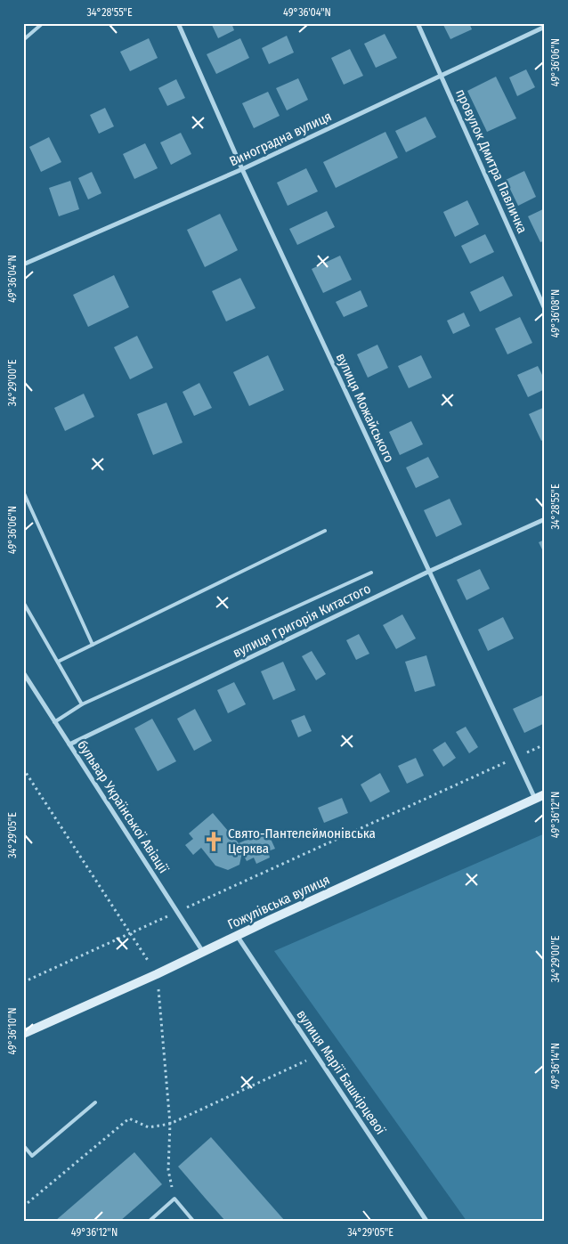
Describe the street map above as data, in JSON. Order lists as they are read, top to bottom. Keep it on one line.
{"streets":{"street":["Виноградна вулиця","провулок Дмитра Павличка","вулиця Можайського","вулиця Григорія Китастого","бульвар Української Авіації","Гожулівська вулиця","вулиця Марії Башкірцевої"]},"crossings":[["Виноградна вулиця","провулок Дмитра Павличка"],["Виноградна вулиця","вулиця Можайського"],["вулиця Можайського","вулиця Григорія Китастого"],["вулиця Можайського","Гожулівська вулиця"],["вулиця Григорія Китастого","бульвар Української Авіації"],["бульвар Української Авіації","Гожулівська вулиця"],["Гожулівська вулиця","вулиця Марії Башкірцевої"]],"places":{"church":["Свято-Пантелеймонівська Церква"]},"coordinates":["34°28'55\"E","49°36'04\"N","49°36'06\"N","49°36'08\"N","34°29'00\"E","49°36'12\"N","34°29'05\"E","49°36'10\"N","49°36'14\"N"]}
